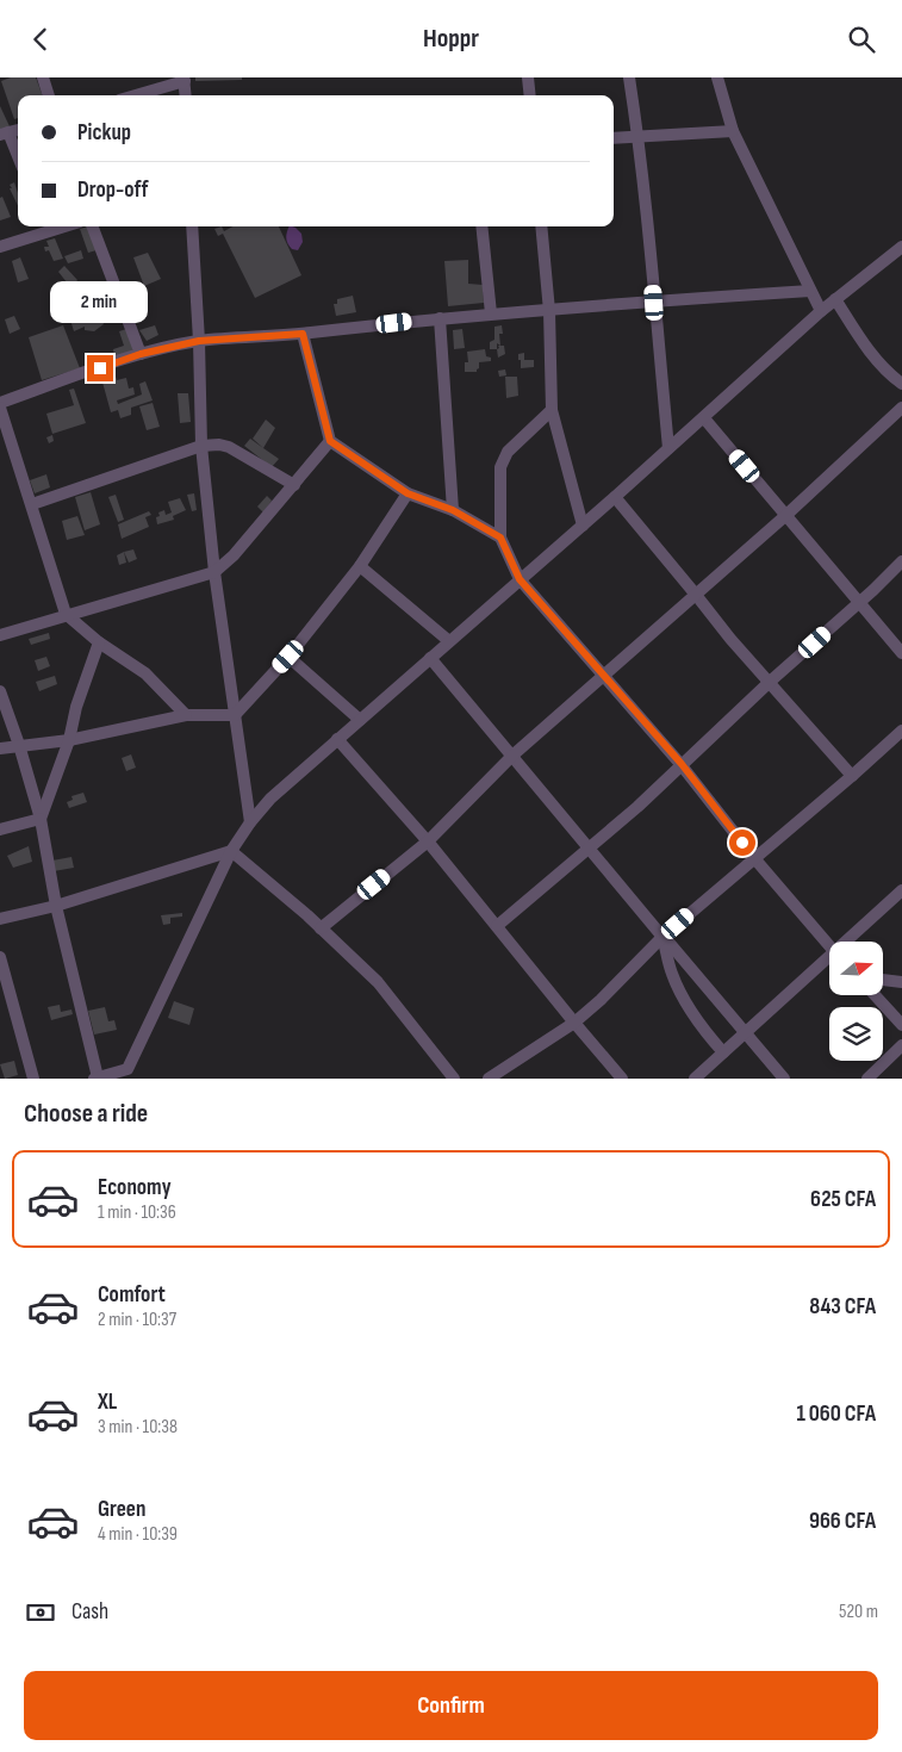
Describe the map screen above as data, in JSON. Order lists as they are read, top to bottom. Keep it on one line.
{"north":"right","page":{"header":"Hoppr","banner":["Pickup","Drop-off"],"bubble":"2 min","heading":"Choose a ride","list":[{"name":"Economy","note":"1 min · 10:36","value":"625 CFA"},{"name":"Comfort","note":"2 min · 10:37","value":"843 CFA"},{"name":"XL","note":"3 min · 10:38","value":"1 060 CFA"},{"name":"Green","note":"4 min · 10:39","value":"966 CFA"}],"pay":["Cash","520 m"],"buttons":"Confirm"}}
